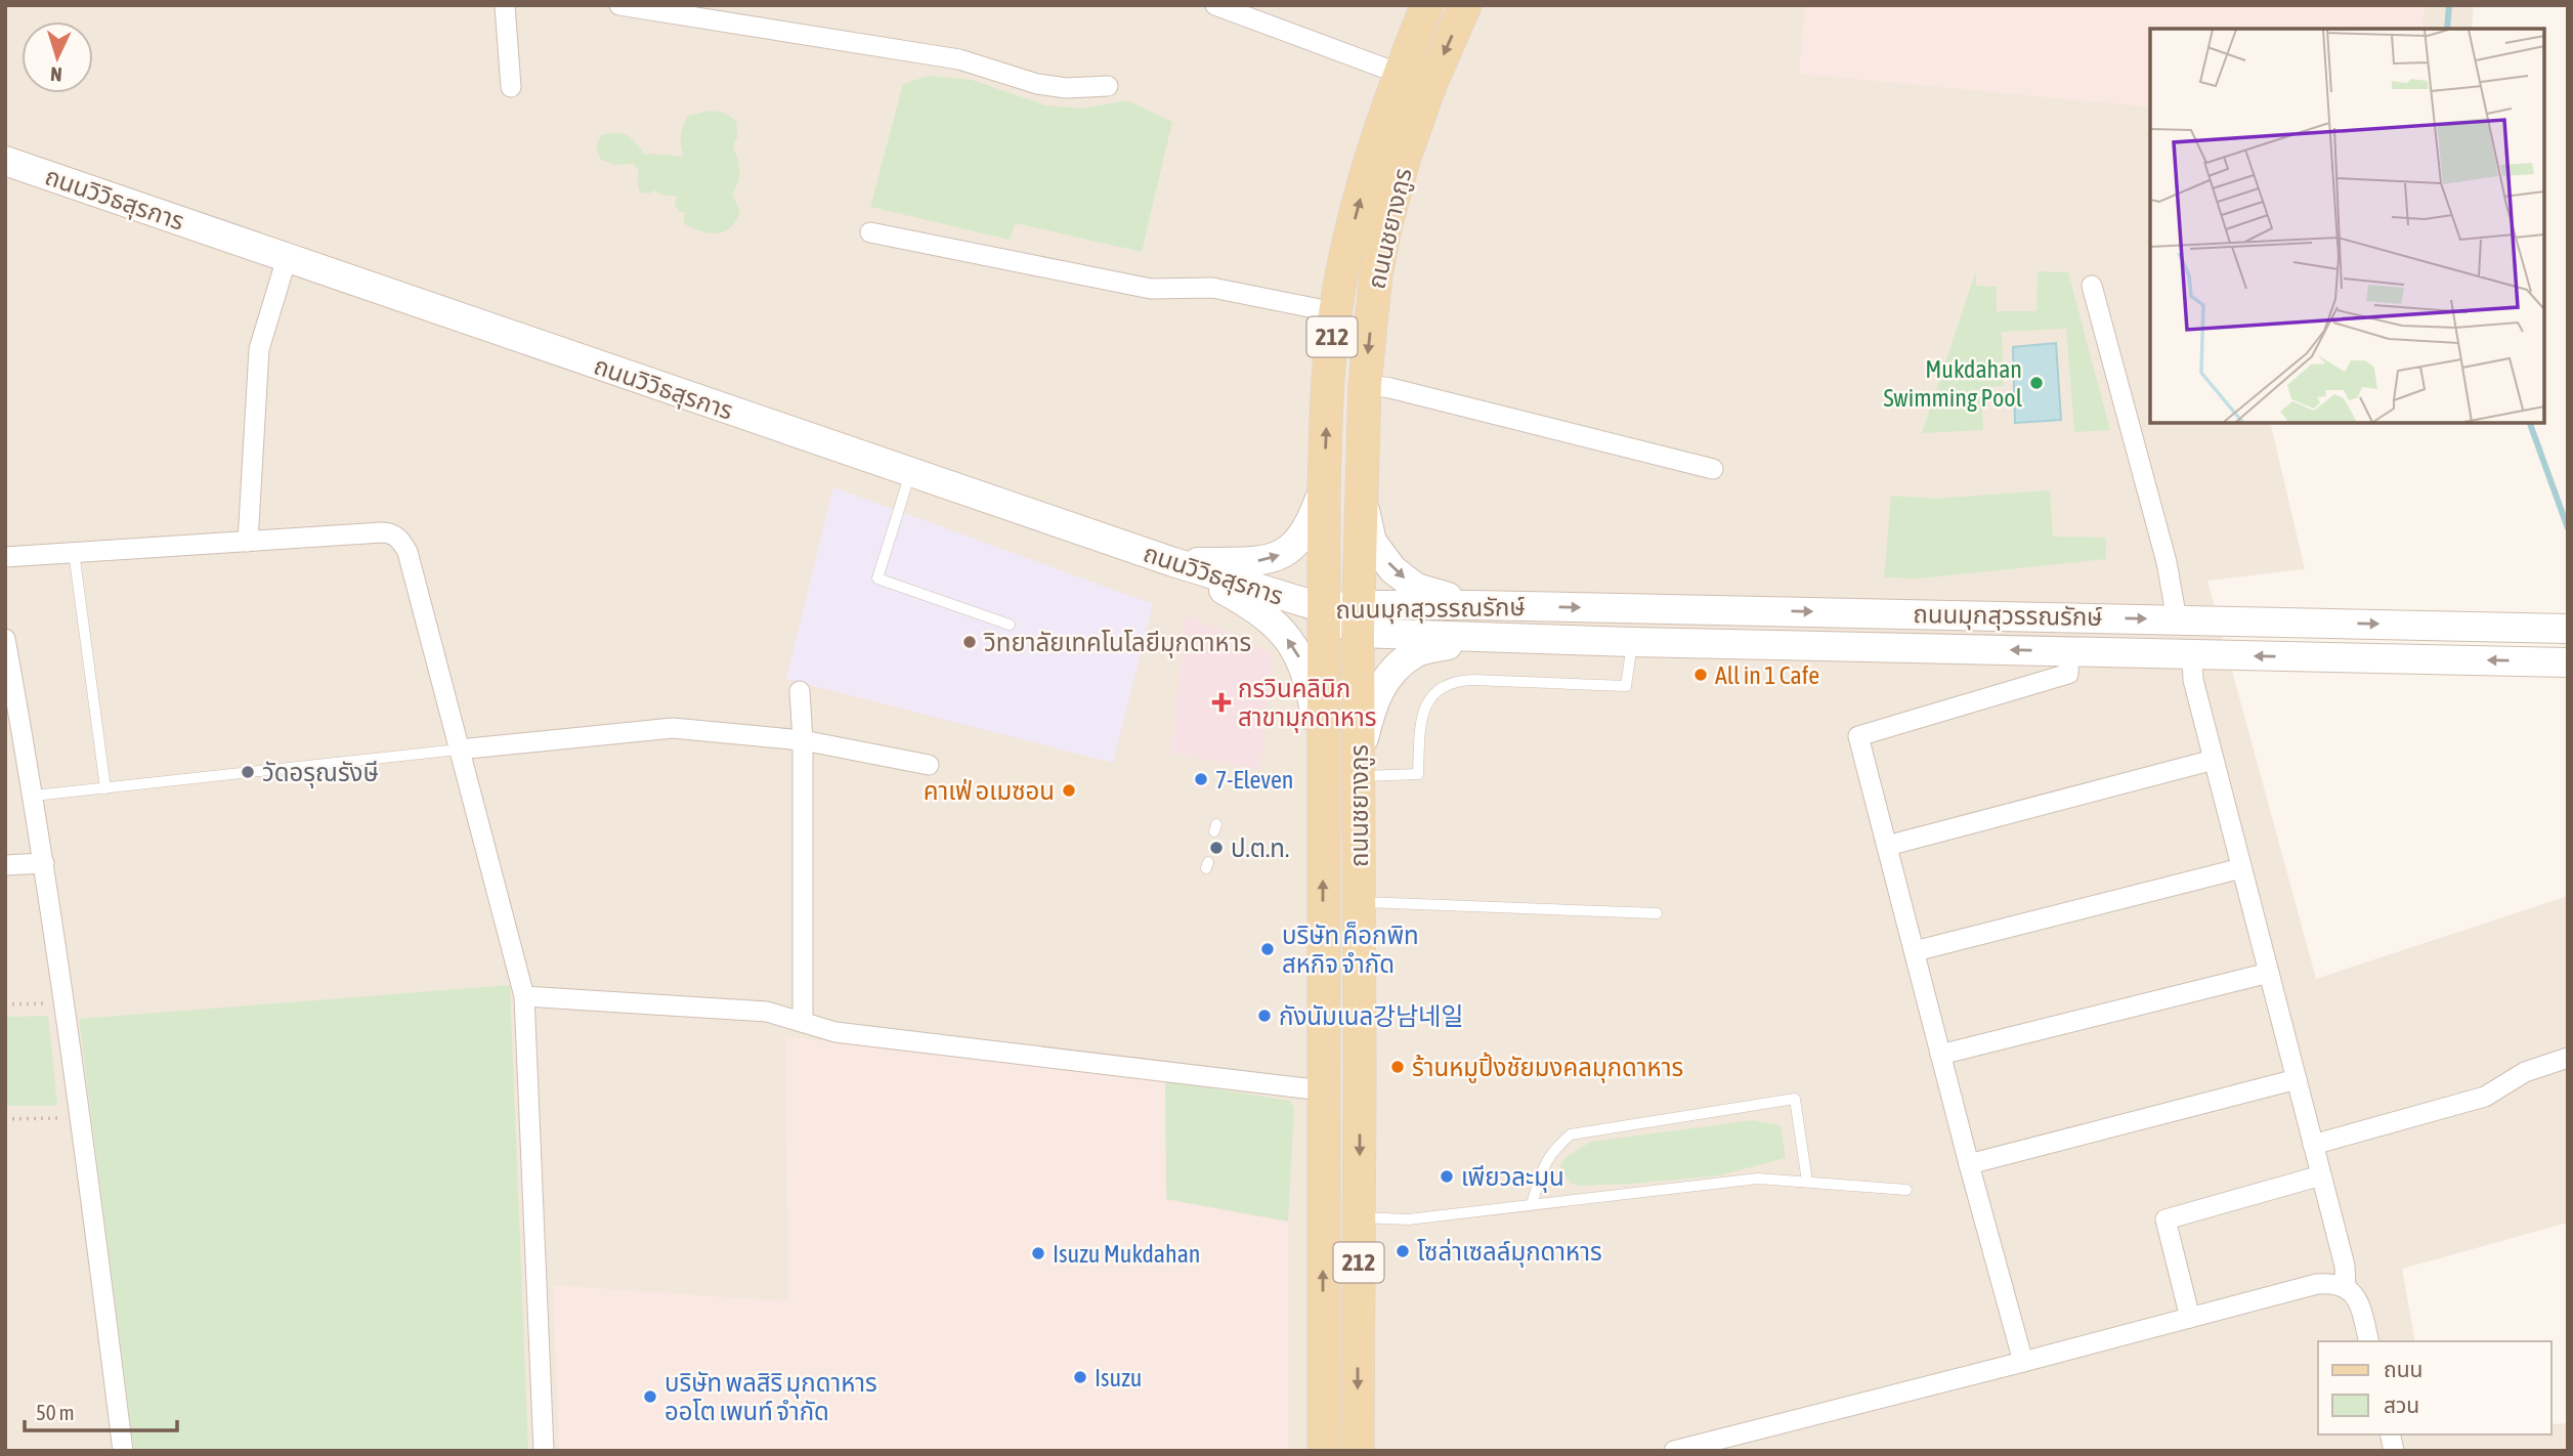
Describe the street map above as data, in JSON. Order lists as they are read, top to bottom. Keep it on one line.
{"streets":{"main road":["ถนนวิวิธสุรการ","ถนนชยางกูร","212","ถนนมุกสุวรรณรักษ์"]},"crossings":[["ถนนวิวิธสุรการ","ถนนชยางกูร"],["ถนนวิวิธสุรการ","ถนนมุกสุวรรณรักษ์"],["ถนนชยางกูร","ถนนมุกสุวรรณรักษ์"]],"places":{"other":["Mukdahan Swimming Pool","วิทยาลัยเทคโนโลยีมุกดาหาร","All in 1 Cafe","วัดอรุณรังษี","7-Eleven","คาเฟ่ อเมซอน","ป.ต.ท.","บริษัท ค็อกพิท สหกิจ จำกัด","กังนัมเนล강남네일","ร้านหมูปิ้งชัยมงคลมุกดาหาร","เพียวละมุน","โซล่าเซลล์มุกดาหาร","Isuzu Mukdahan","Isuzu","บริษัท พลสิริ มุกดาหาร ออโต เพนท์ จำกัด"],"health":["กรวินคลินิก สาขามุกดาหาร"]},"legend":["ถนน","สวน"],"scale_bar":"50 m","north":"bottom"}
